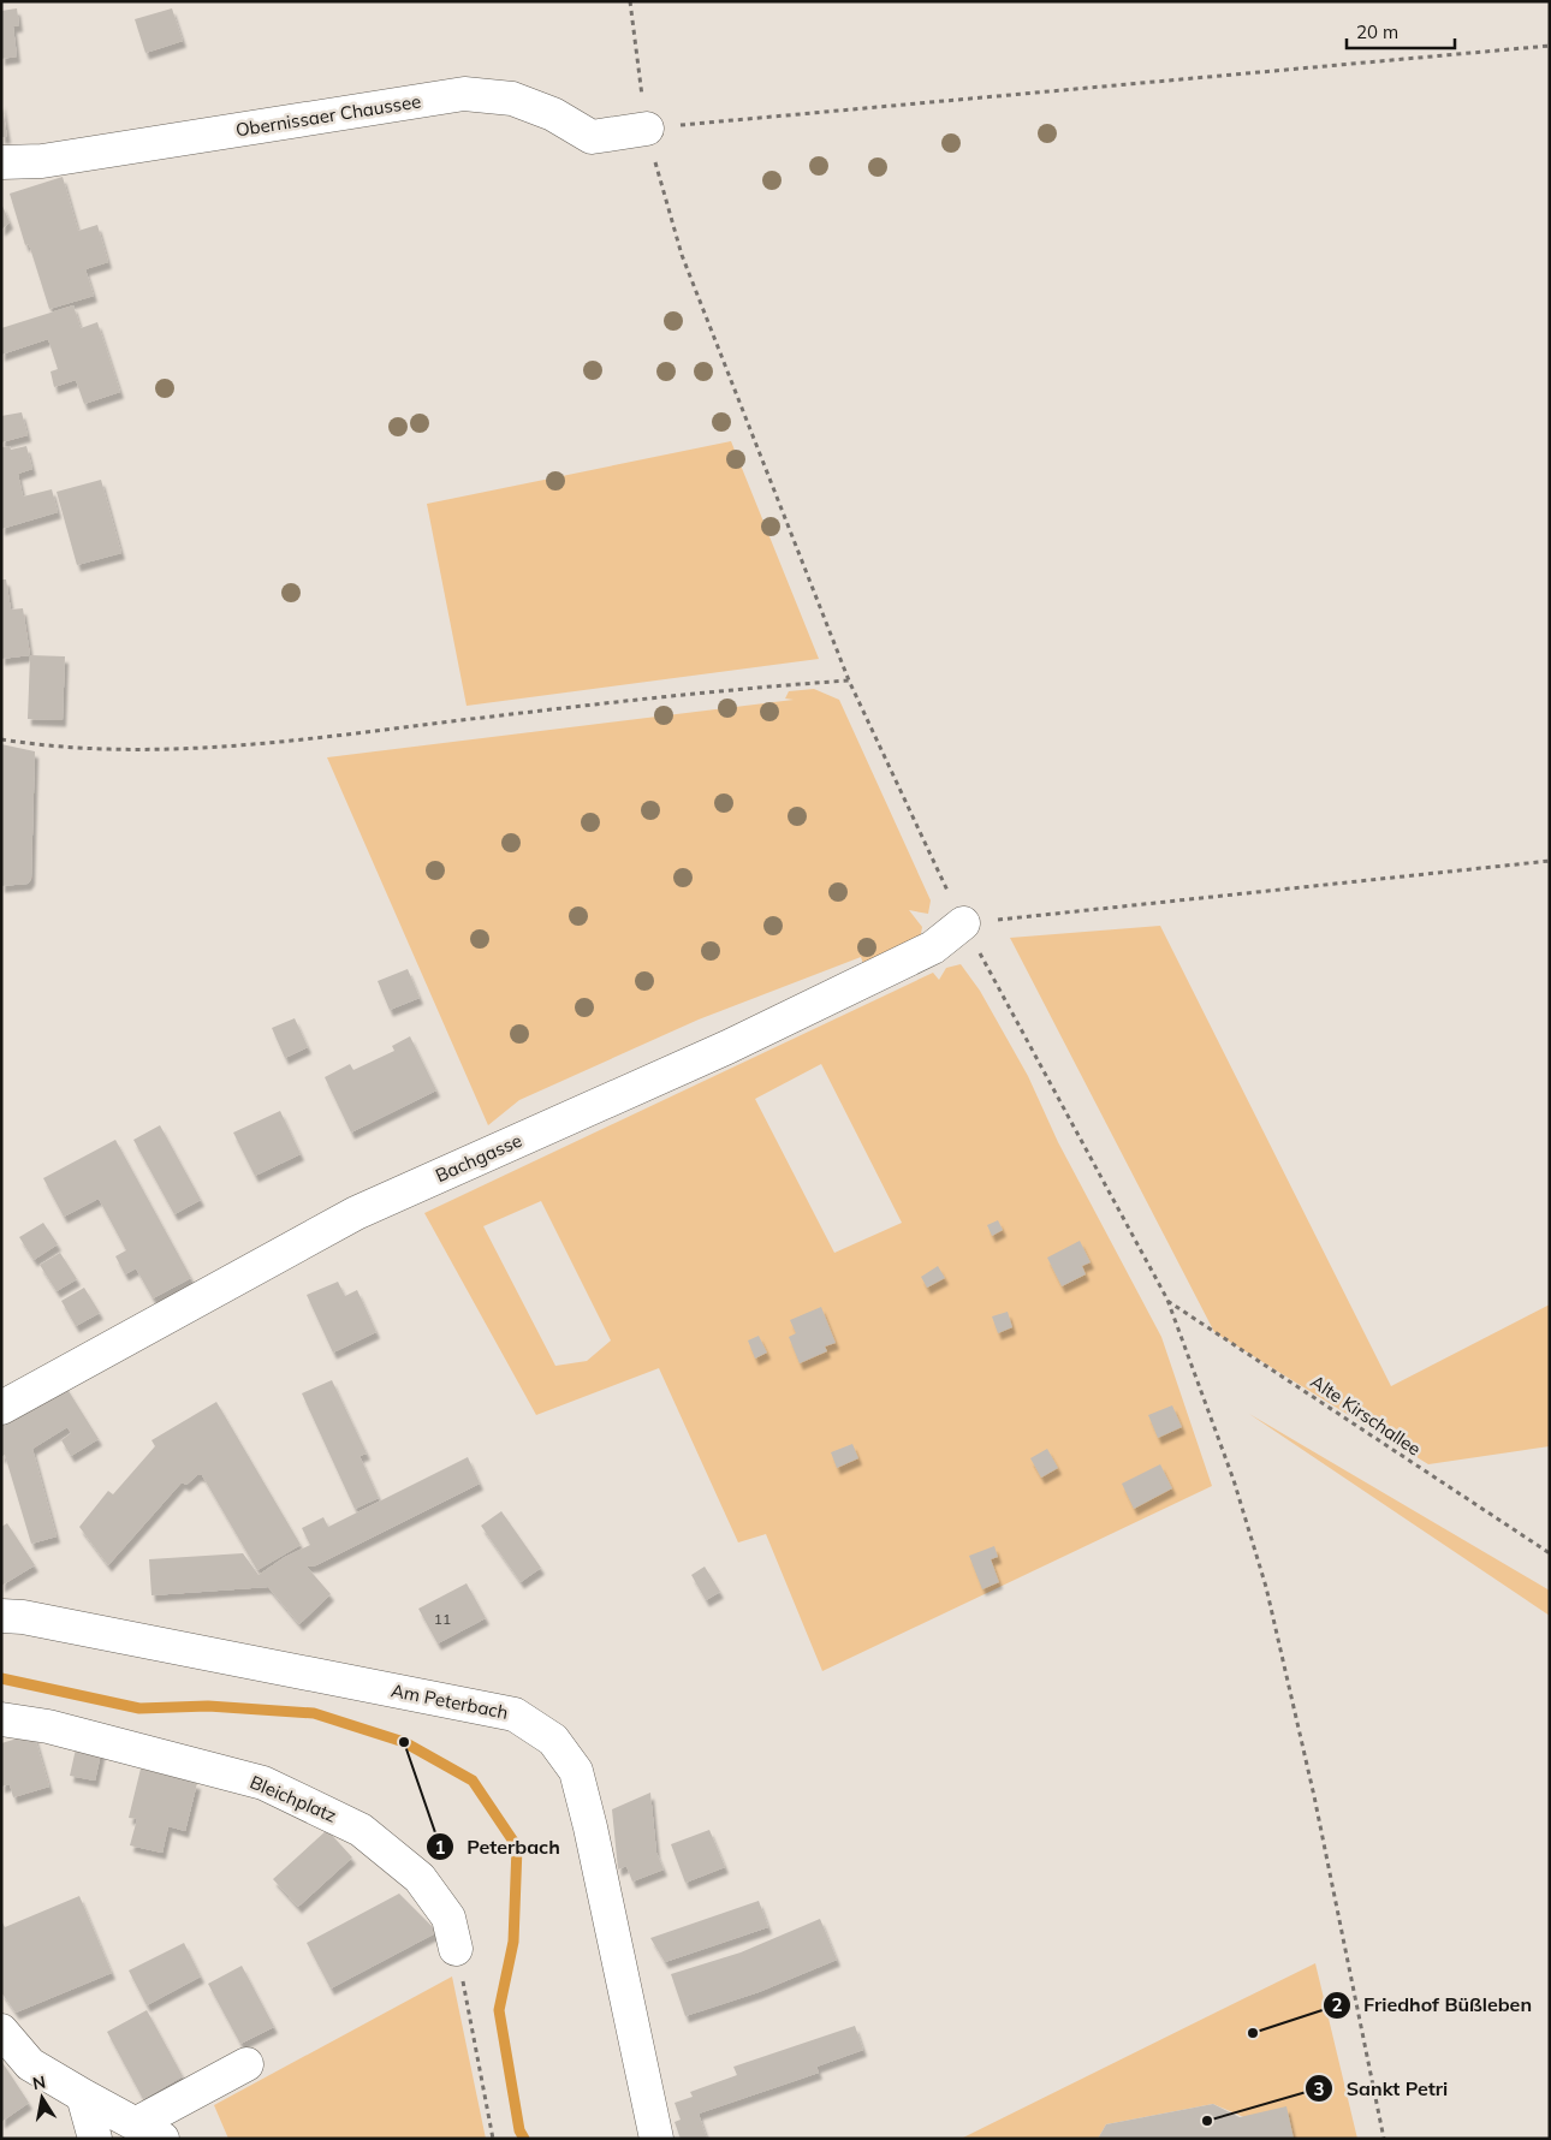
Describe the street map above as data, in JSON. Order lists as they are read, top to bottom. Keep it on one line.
{"streets":{"street":["Obernissaer Chaussee","Bachgasse","Am Peterbach","Bleichplatz"],"path":["Alte Kirschallee"]},"places":["Peterbach","Friedhof Büßleben","Sankt Petri"],"house_numbers":["11"],"scale_bar":"20 m","north":"top"}
